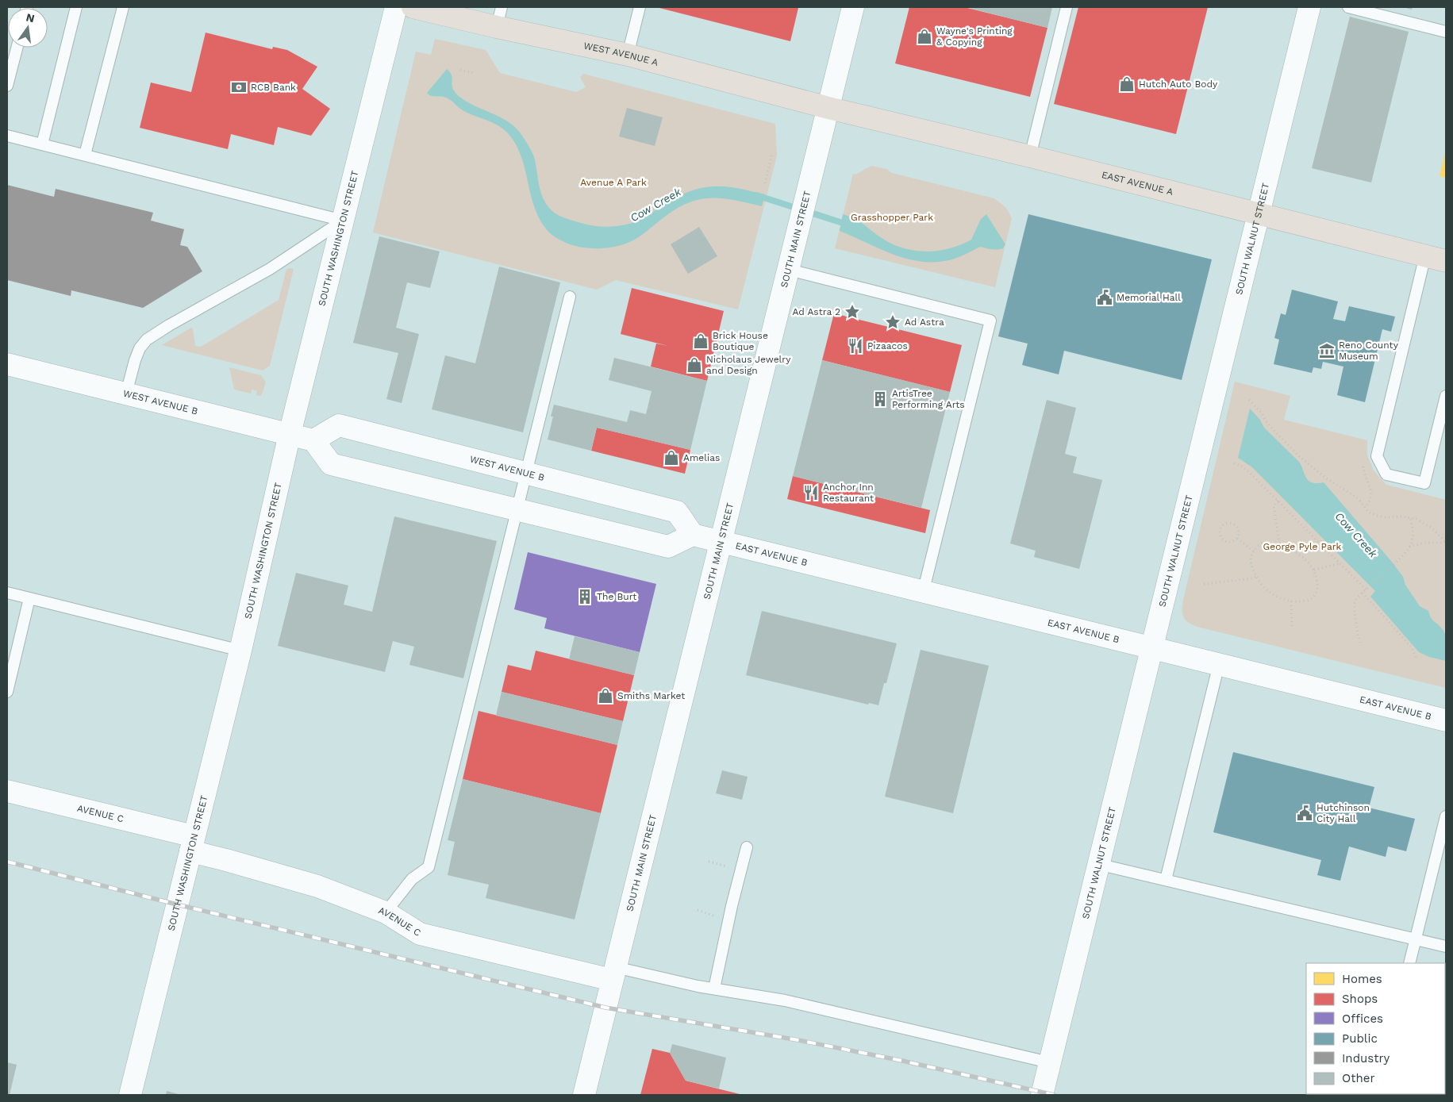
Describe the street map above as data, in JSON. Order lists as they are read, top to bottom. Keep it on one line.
{"streets":{"main road":["WEST AVENUE A","EAST AVENUE A"],"street":["SOUTH WASHINGTON STREET","SOUTH MAIN STREET","SOUTH WALNUT STREET","WEST AVENUE B","EAST AVENUE B","AVENUE C"]},"crossings":[["WEST AVENUE A","EAST AVENUE A"],["WEST AVENUE A","SOUTH MAIN STREET"],["EAST AVENUE A","SOUTH MAIN STREET"],["EAST AVENUE A","SOUTH WALNUT STREET"],["SOUTH WASHINGTON STREET","WEST AVENUE B"],["SOUTH WASHINGTON STREET","AVENUE C"],["SOUTH MAIN STREET","EAST AVENUE B"],["SOUTH MAIN STREET","AVENUE C"],["SOUTH WALNUT STREET","EAST AVENUE B"]],"water":["Cow Creek"],"parks":["Avenue A Park","Grasshopper Park","George Pyle Park"],"places":{"shop":["Wayne's Printing & Copying","Hutch Auto Body","Brick House Boutique","Nicholaus Jewelry and Design","Amelias","Smiths Market"],"bank":["RCB Bank"],"public building":["Memorial Hall","Hutchinson City Hall"],"place":["Ad Astra 2","Ad Astra"],"restaurant":["Pizaacos","Anchor Inn Restaurant"],"museum":["Reno County Museum"],"building":["ArtisTree Performing Arts","The Burt"]},"legend":["Homes","Shops","Offices","Public","Industry","Other"],"north":"top"}
